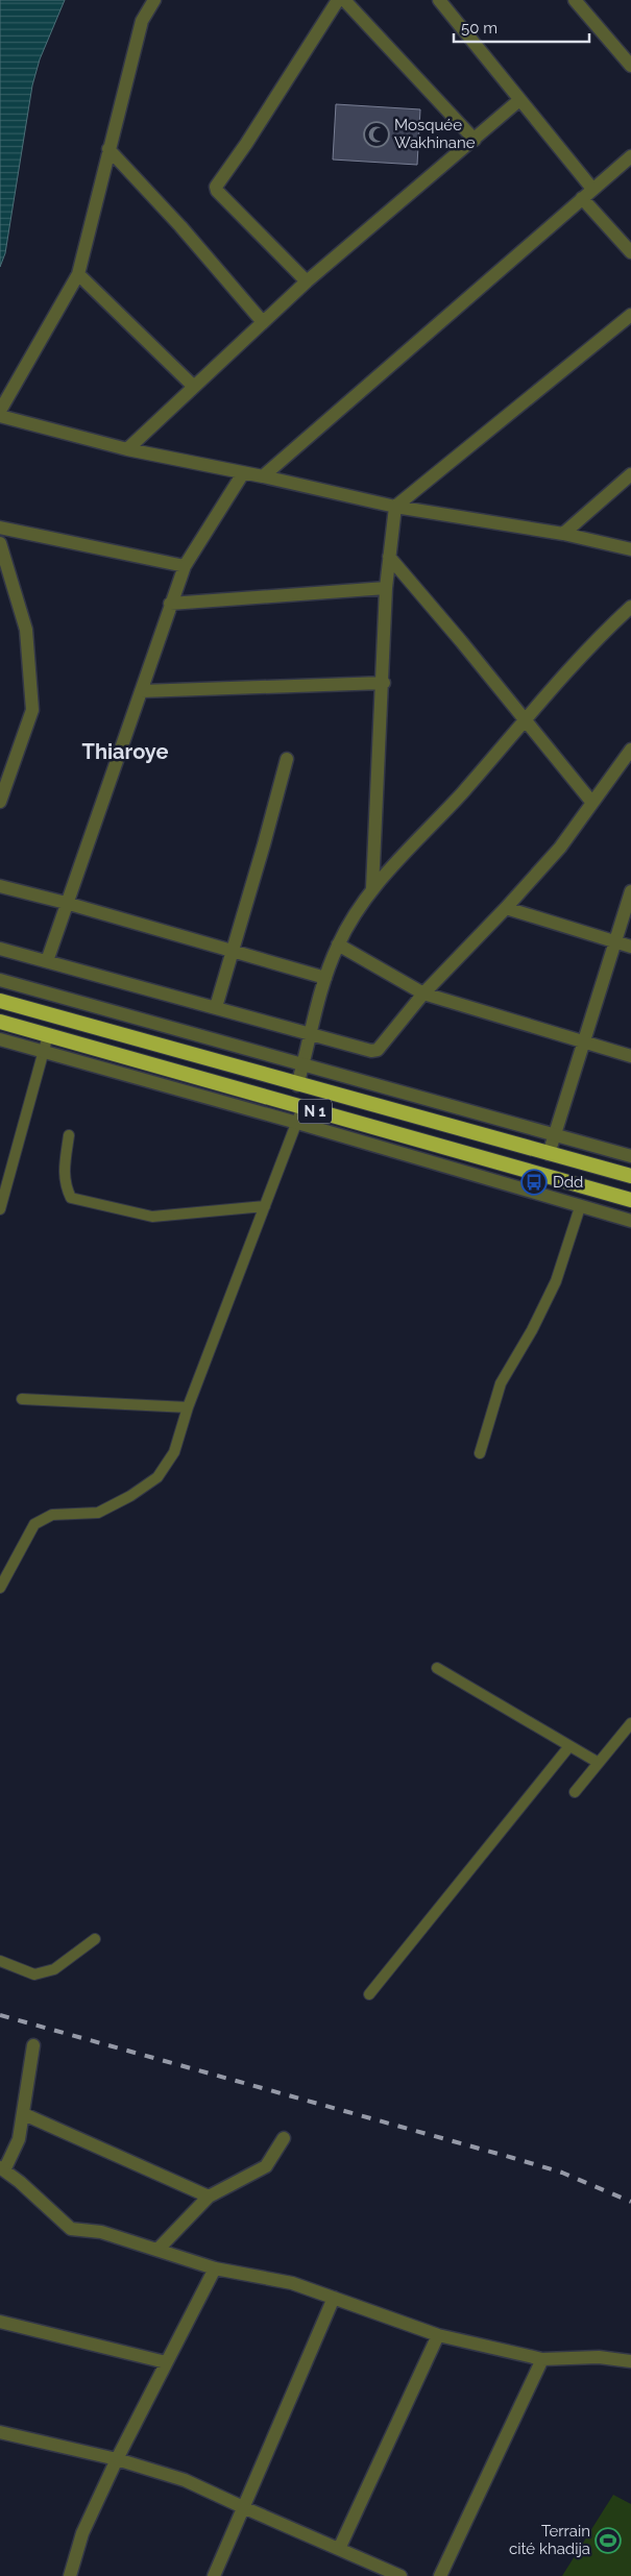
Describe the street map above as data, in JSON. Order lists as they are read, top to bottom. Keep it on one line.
{"streets":{"highway":["N 1"]},"districts":["Thiaroye"],"places":{"mosque":["Mosquée Wakhinane"],"bus stop":["Ddd"],"sports":["Terrain cité khadija"]},"scale_bar":"50 m"}
